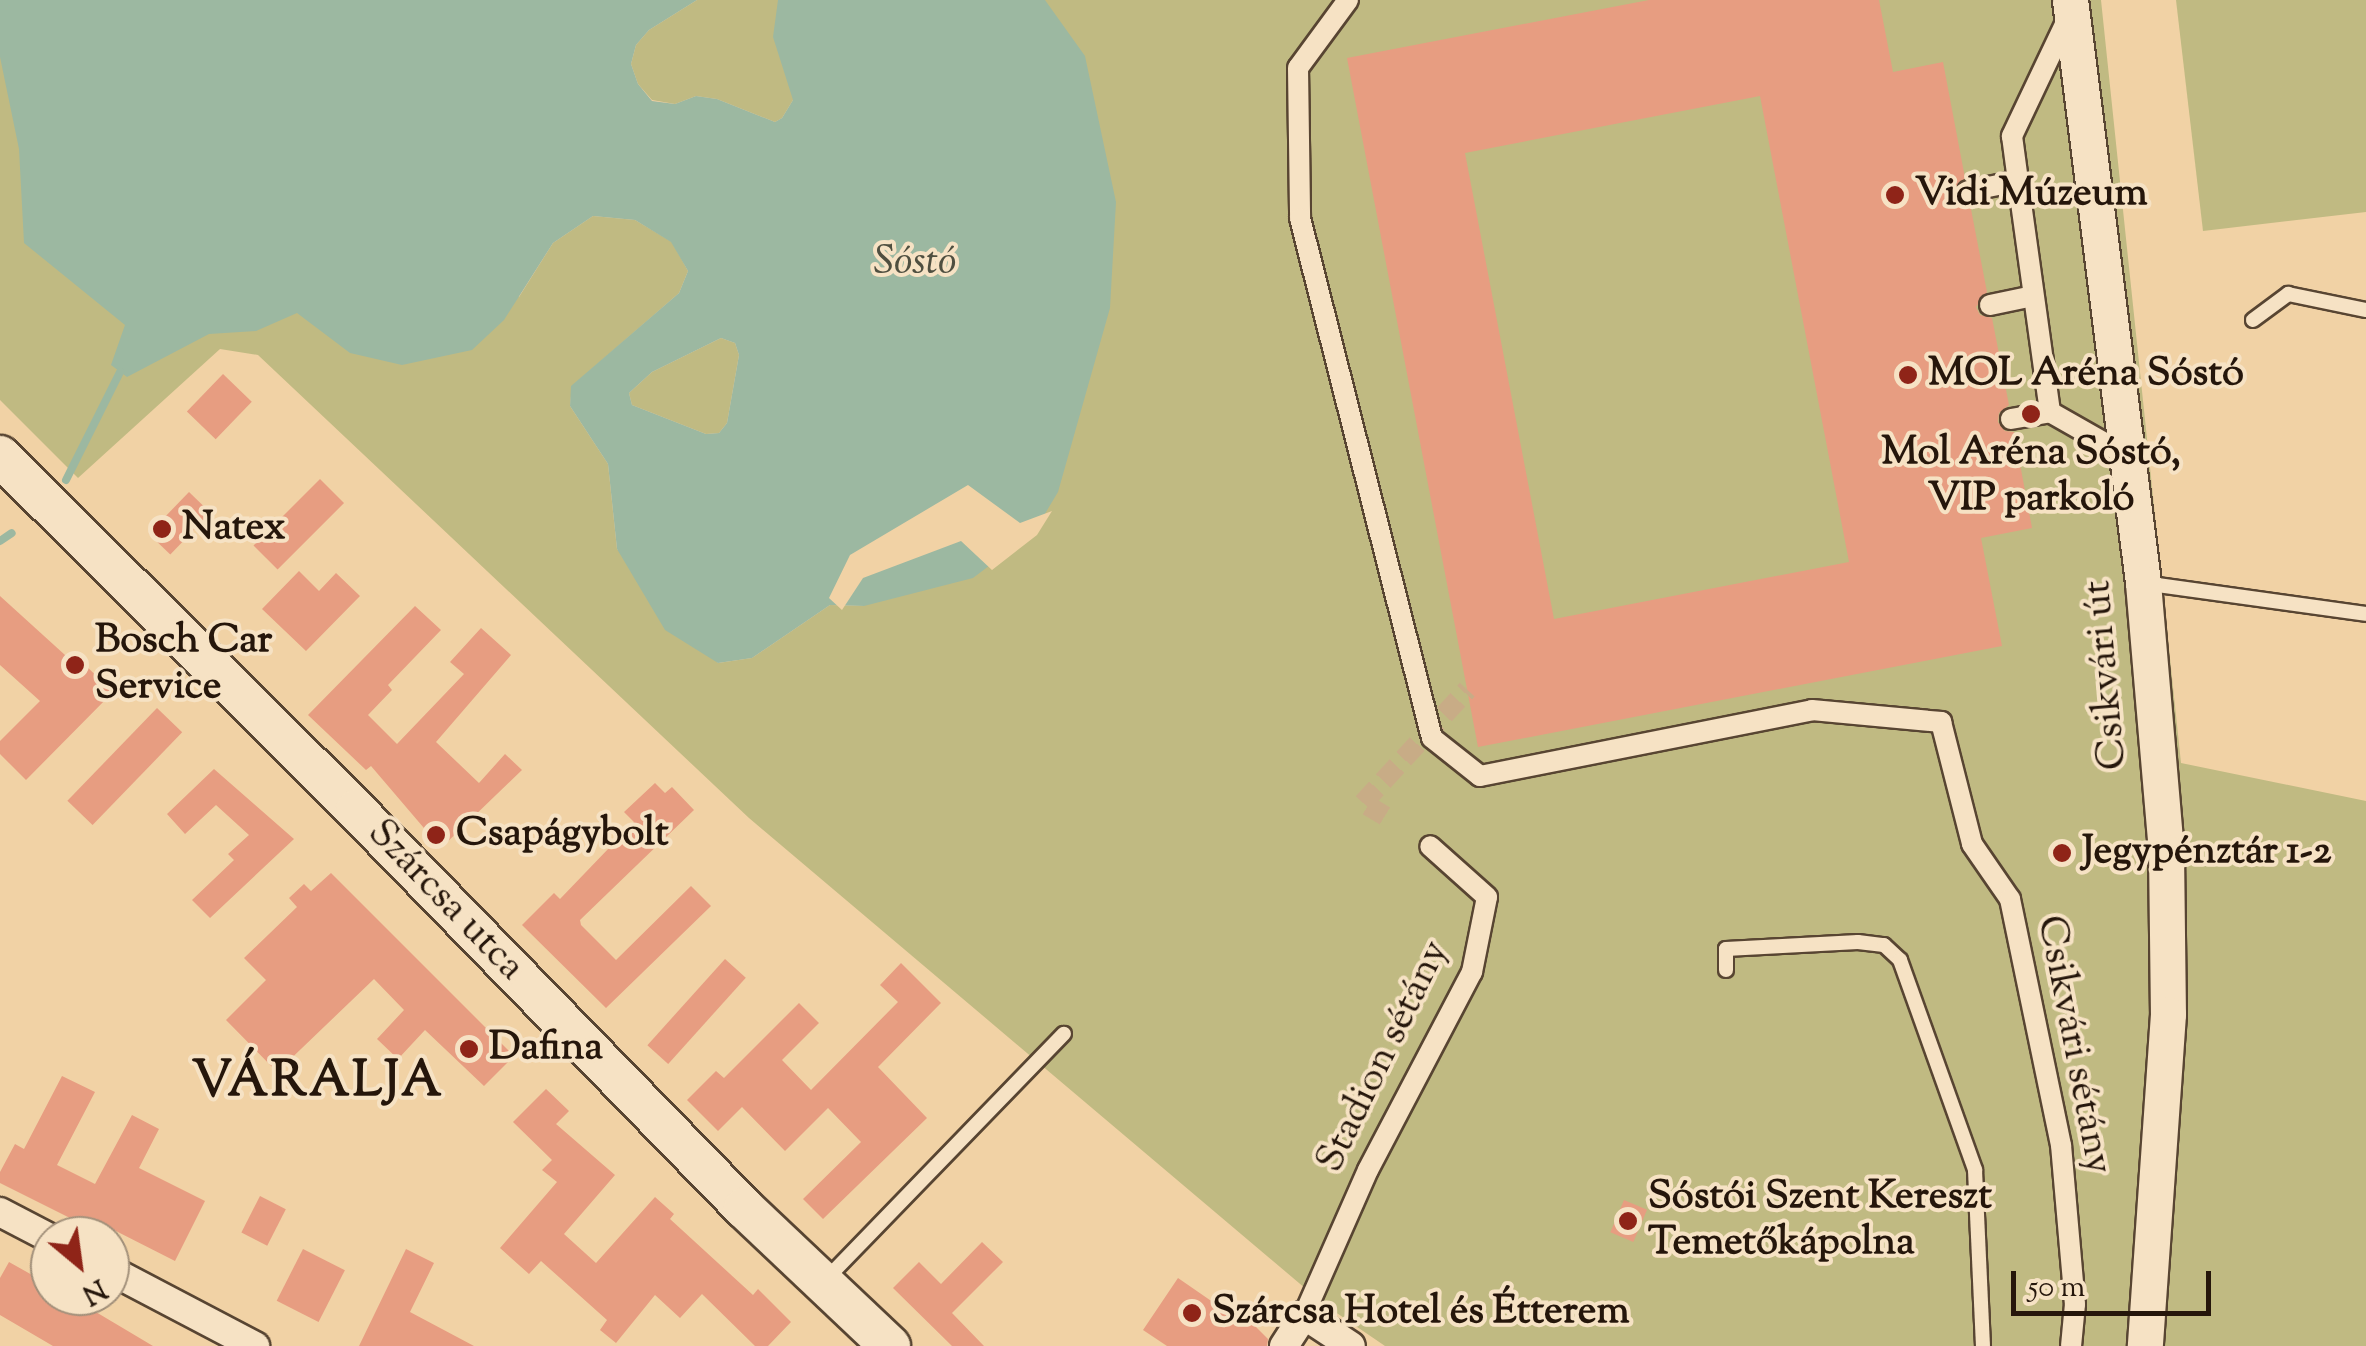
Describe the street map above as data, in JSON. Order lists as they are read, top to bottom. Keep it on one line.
{"streets":{"main road":["Szárcsa utca"],"street":["Csikvári út","Csikvári sétány","Stadion sétány"]},"districts":["VÁRALJA"],"water":["Sóstó"],"places":["Vidi Múzeum","MOL Aréna Sóstó","Mol Aréna Sóstó, VIP parkoló","Natex","Bosch Car Service","Csapágybolt","Jegypénztár 1-2","Dafina","Sóstói Szent Kereszt Temetőkápolna","Szárcsa Hotel és Étterem"],"scale_bar":"50 m","north":"bottom right"}
